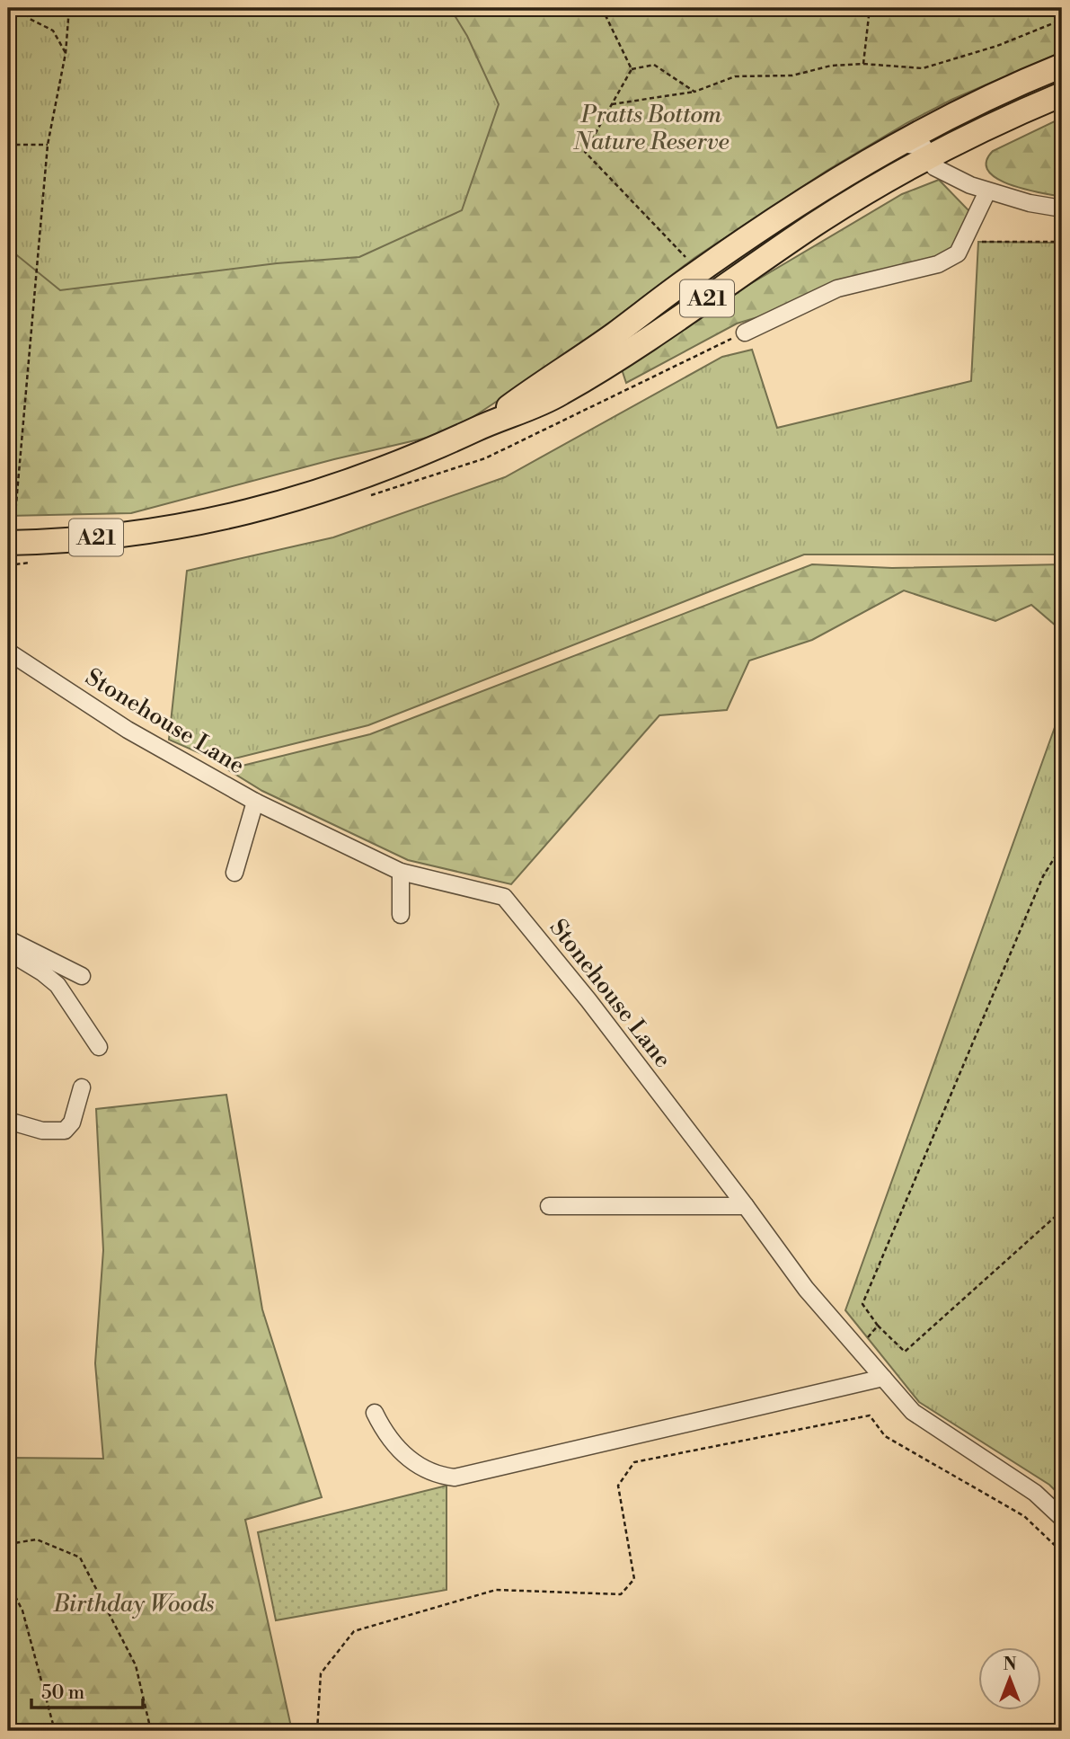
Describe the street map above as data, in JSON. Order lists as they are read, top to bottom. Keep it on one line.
{"streets":{"highway":["A21"],"street":["Stonehouse Lane"]},"parks":["Pratts Bottom Nature Reserve","Birthday Woods"],"scale_bar":"50 m","north":"top"}
